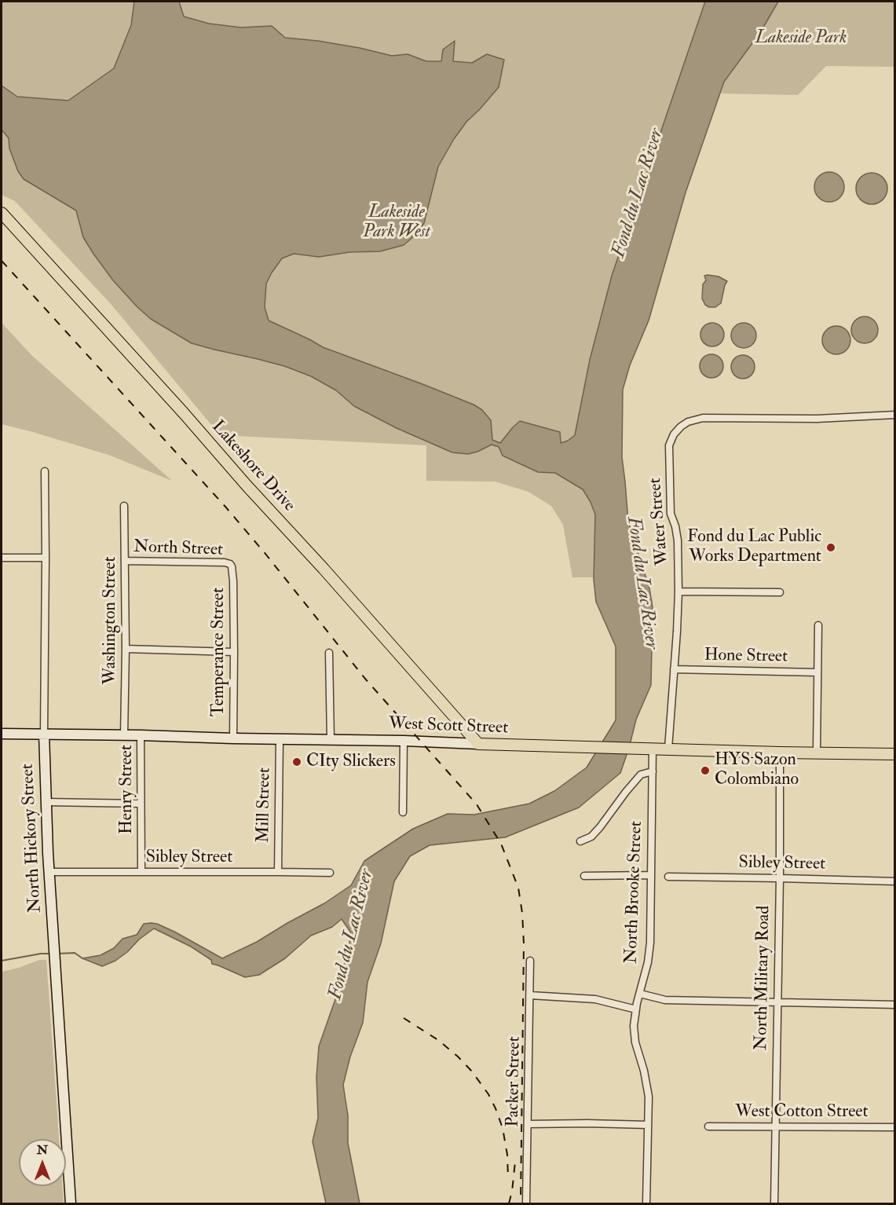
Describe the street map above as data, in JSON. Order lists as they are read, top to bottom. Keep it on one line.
{"streets":{"main road":["Lakeshore Drive","West Scott Street","North Hickory Street"],"street":["Water Street","North Street","Washington Street","Temperance Street","Hone Street","Henry Street","Mill Street","Sibley Street","North Brooke Street","North Military Road","Packer Street","West Cotton Street"]},"crossings":[["Lakeshore Drive","West Scott Street"],["Water Street","Hone Street"],["Water Street","West Scott Street"],["North Street","Washington Street"],["North Street","Temperance Street"],["Washington Street","West Scott Street"],["Temperance Street","West Scott Street"],["West Scott Street","Henry Street"],["West Scott Street","Mill Street"],["West Scott Street","North Hickory Street"],["West Scott Street","North Brooke Street"],["West Scott Street","North Military Road"],["Henry Street","Sibley Street"],["Mill Street","Sibley Street"],["North Hickory Street","Sibley Street"],["Sibley Street","North Military Road"],["North Military Road","West Cotton Street"]],"water":["Fond du Lac River"],"parks":["Lakeside Park","Lakeside Park West"],"places":["Fond du Lac Public Works Department","CIty Slickers","HYS Sazon Colombiano"],"north":"top"}
